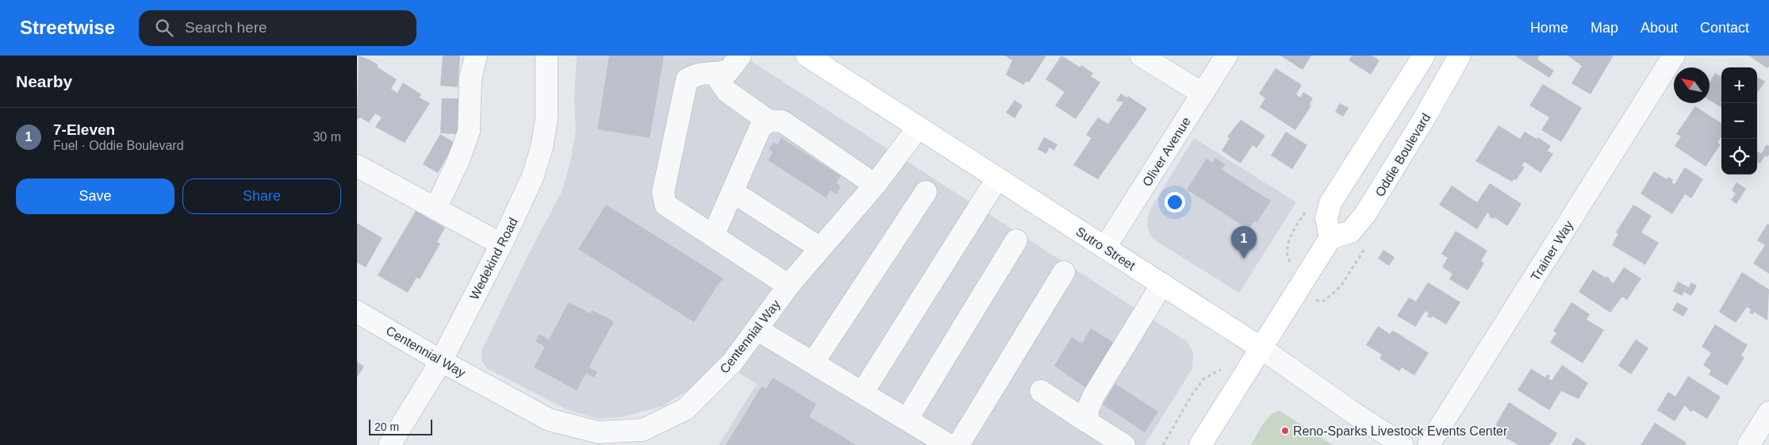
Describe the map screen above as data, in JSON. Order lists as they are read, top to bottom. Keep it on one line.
{"streets":{"main road":["Oddie Boulevard","Sutro Street"],"street":["Oliver Avenue","Trainer Way","Wedekind Road","Centennial Way"]},"crossings":[["Oliver Avenue","Sutro Street"],["Sutro Street","Centennial Way"],["Wedekind Road","Centennial Way"]],"places":["Reno-Sparks Livestock Events Center"],"scale_bar":"20 m","north":"top left","page":{"header":"Streetwise","search":"Search here","nav":["Home","Map","About","Contact"],"heading":"Nearby","map_buttons":["+","−"],"list":[{"mark":"1","name":"7-Eleven","note":"Fuel · Oddie Boulevard","value":"30 m"}],"buttons":["Save","Share"],"pins":"1","scale":"20 m"}}
